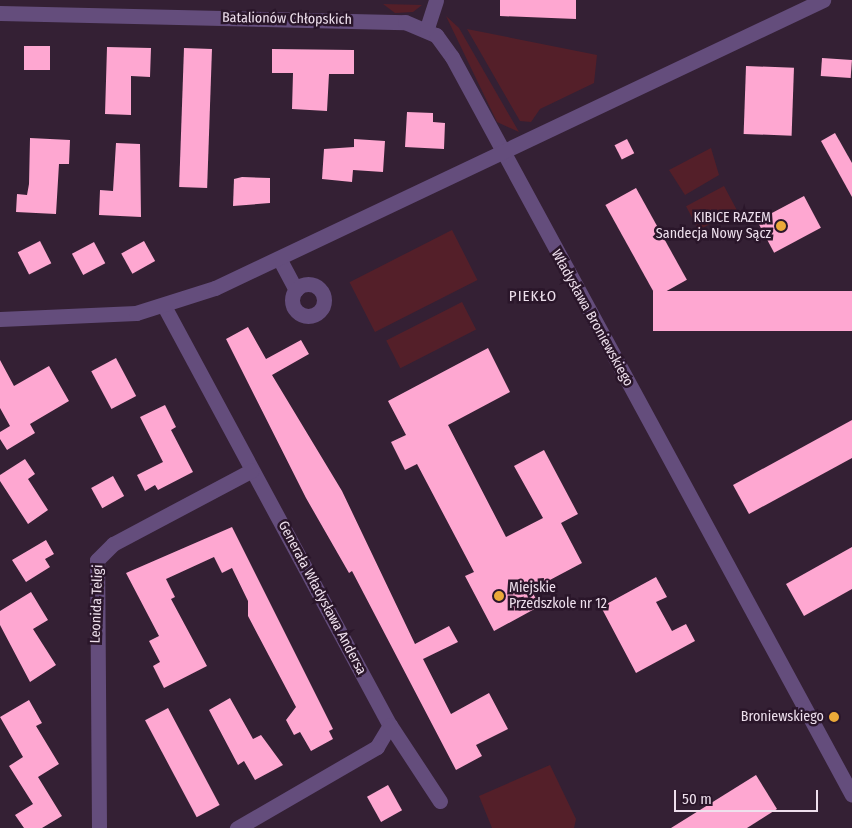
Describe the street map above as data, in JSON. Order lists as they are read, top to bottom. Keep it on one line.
{"streets":{"street":["Batalionów Chłopskich","Władysława Broniewskiego","Generała Władysława Andersa","Leonida Teligi"]},"crossings":[["Generała Władysława Andersa","Leonida Teligi"]],"districts":["PIEKŁO"],"places":["KIBICE RAZEM Sandecja Nowy Sącz","Miejskie Przedszkole nr 12","Broniewskiego"],"scale_bar":"50 m"}
